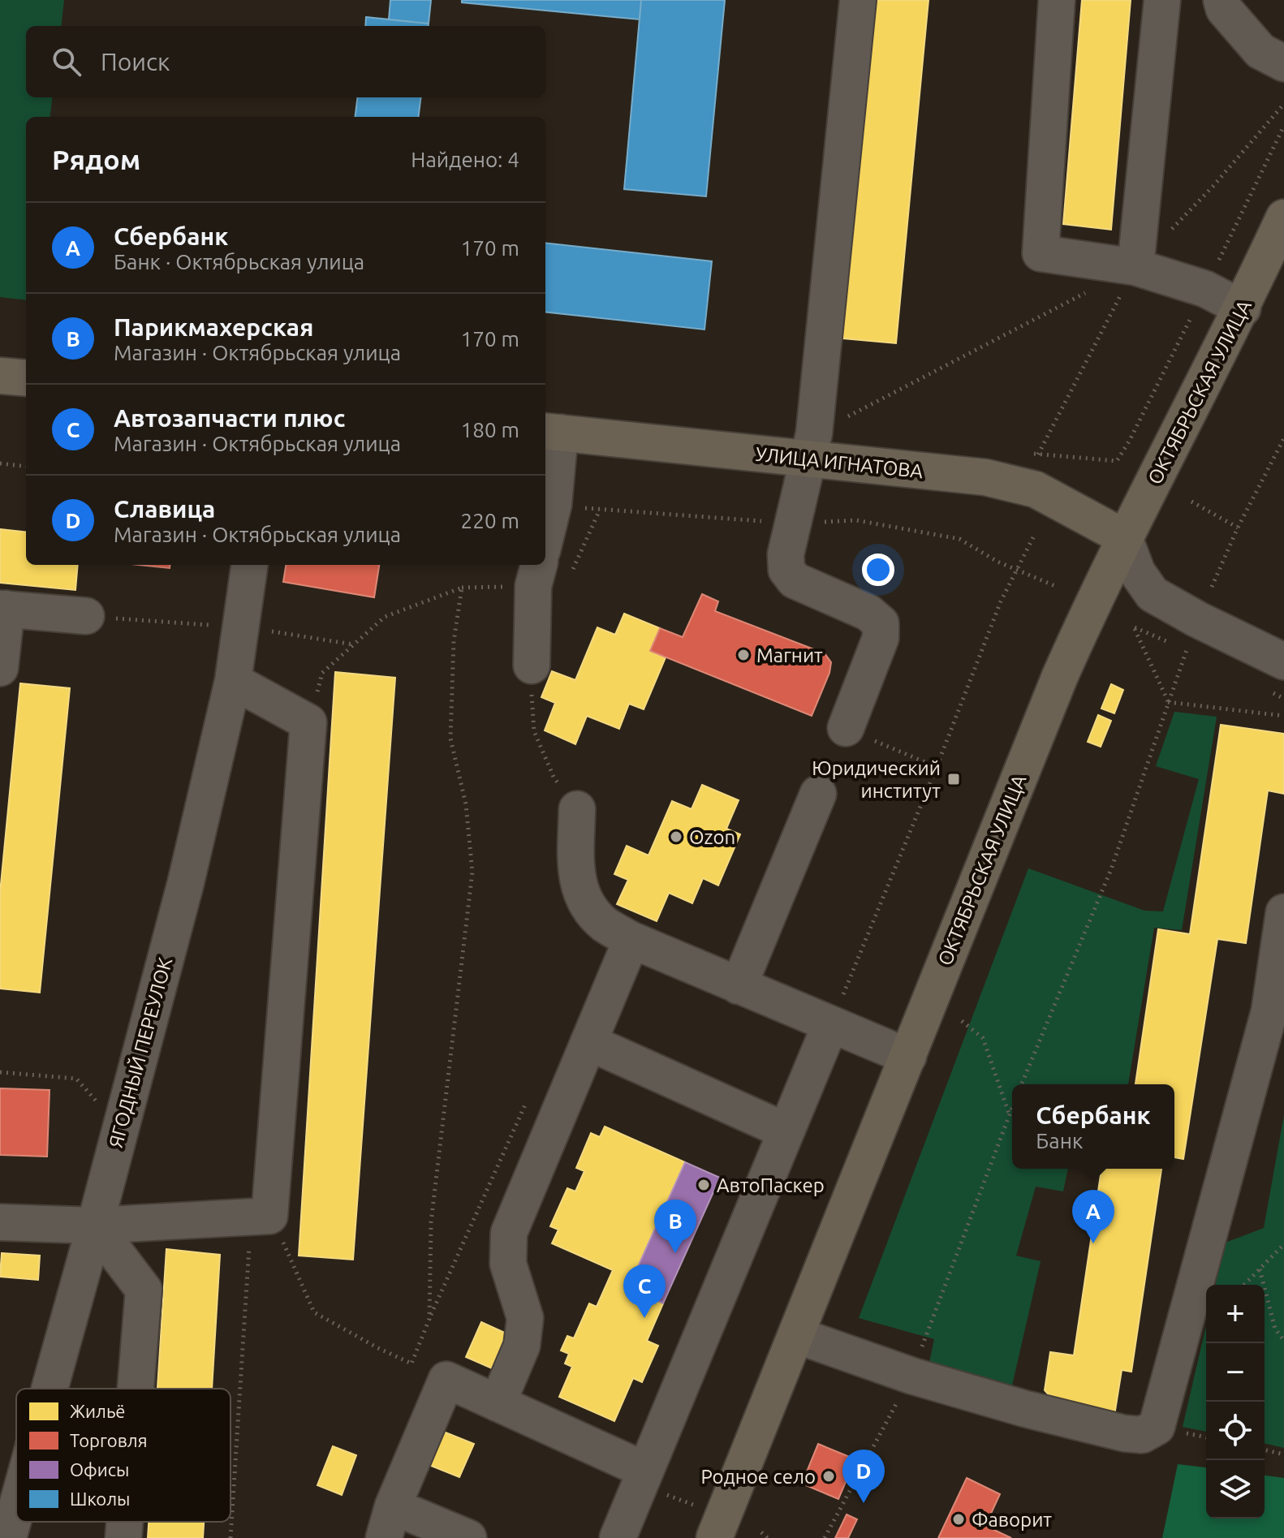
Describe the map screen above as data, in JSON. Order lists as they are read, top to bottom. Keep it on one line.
{"streets":{"main road":["ОКТЯБРЬСКАЯ УЛИЦА","УЛИЦА ИГНАТОВА"],"street":["ЯГОДНЫЙ ПЕРЕУЛОК"]},"crossings":[["ОКТЯБРЬСКАЯ УЛИЦА","УЛИЦА ИГНАТОВА"]],"places":{"other":["Магнит","Ozon","АвтоПаскер","Родное село","Фаворит"],"transit":["Юридический институт"]},"legend":["Жильё","Торговля","Офисы","Школы"],"page":{"search":"Поиск","heading":["Рядом","Найдено: 4"],"list":[{"mark":"A","name":"Сбербанк","note":"Банк · Октябрьская улица","value":"170 m"},{"mark":"B","name":"Парикмахерская","note":"Магазин · Октябрьская улица","value":"170 m"},{"mark":"C","name":"Автозапчасти плюс","note":"Магазин · Октябрьская улица","value":"180 m"},{"mark":"D","name":"Славица","note":"Магазин · Октябрьская улица","value":"220 m"}],"popup":["Сбербанк","Банк"],"pins":["A","B","C","D"],"map_buttons":["+","−"]}}
